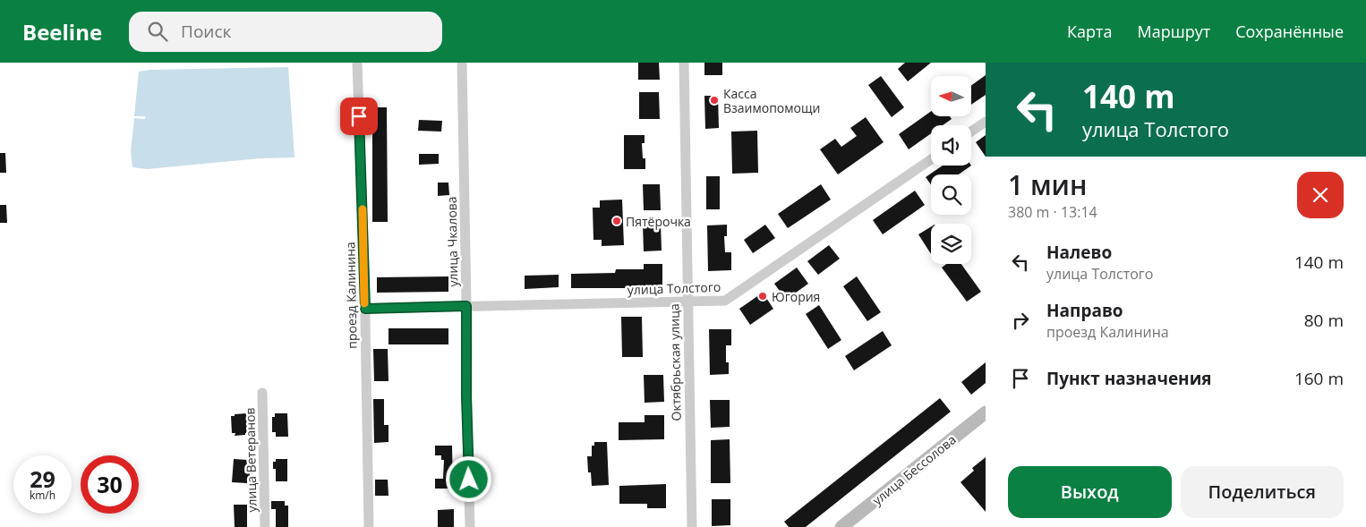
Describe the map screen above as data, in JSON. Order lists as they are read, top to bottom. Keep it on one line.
{"streets":{"main road":["улица Бессолова"],"street":["улица Чкалова","улица Толстого","проезд Калинина","Октябрьская улица","улица Ветеранов"]},"crossings":[["улица Чкалова","улица Толстого"],["улица Толстого","проезд Калинина"],["улица Толстого","Октябрьская улица"]],"places":["Касса Взаимопомощи","Пятёрочка","Югория"],"north":"left","page":{"header":"Beeline","search":"Поиск","nav":["Карта","Маршрут","Сохранённые"],"turn":["140 m","улица Толстого"],"heading":["1 мин","380 m · 13:14"],"list":[{"name":"Налево","note":"улица Толстого","value":"140 m"},{"name":"Направо","note":"проезд Калинина","value":"80 m"},{"name":"Пункт назначения","value":"160 m"}],"speed":"29 km/h","limit":"30","buttons":["Выход","Поделиться"]}}
